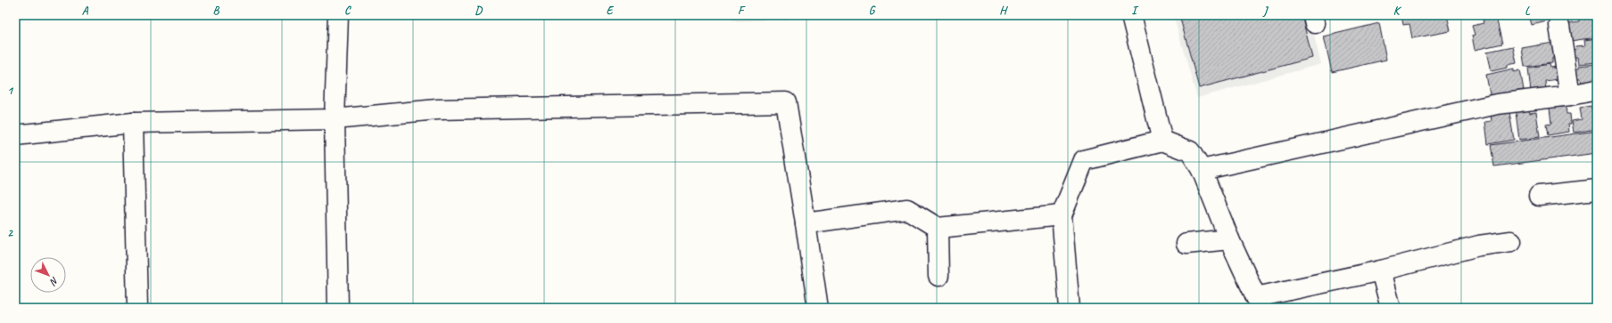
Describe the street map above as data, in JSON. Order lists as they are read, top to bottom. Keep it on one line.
{"north":"bottom right","grid":{"columns":["A","B","C","D","E","F","G","H","I","J","K","L"],"rows":["1","2"]}}
